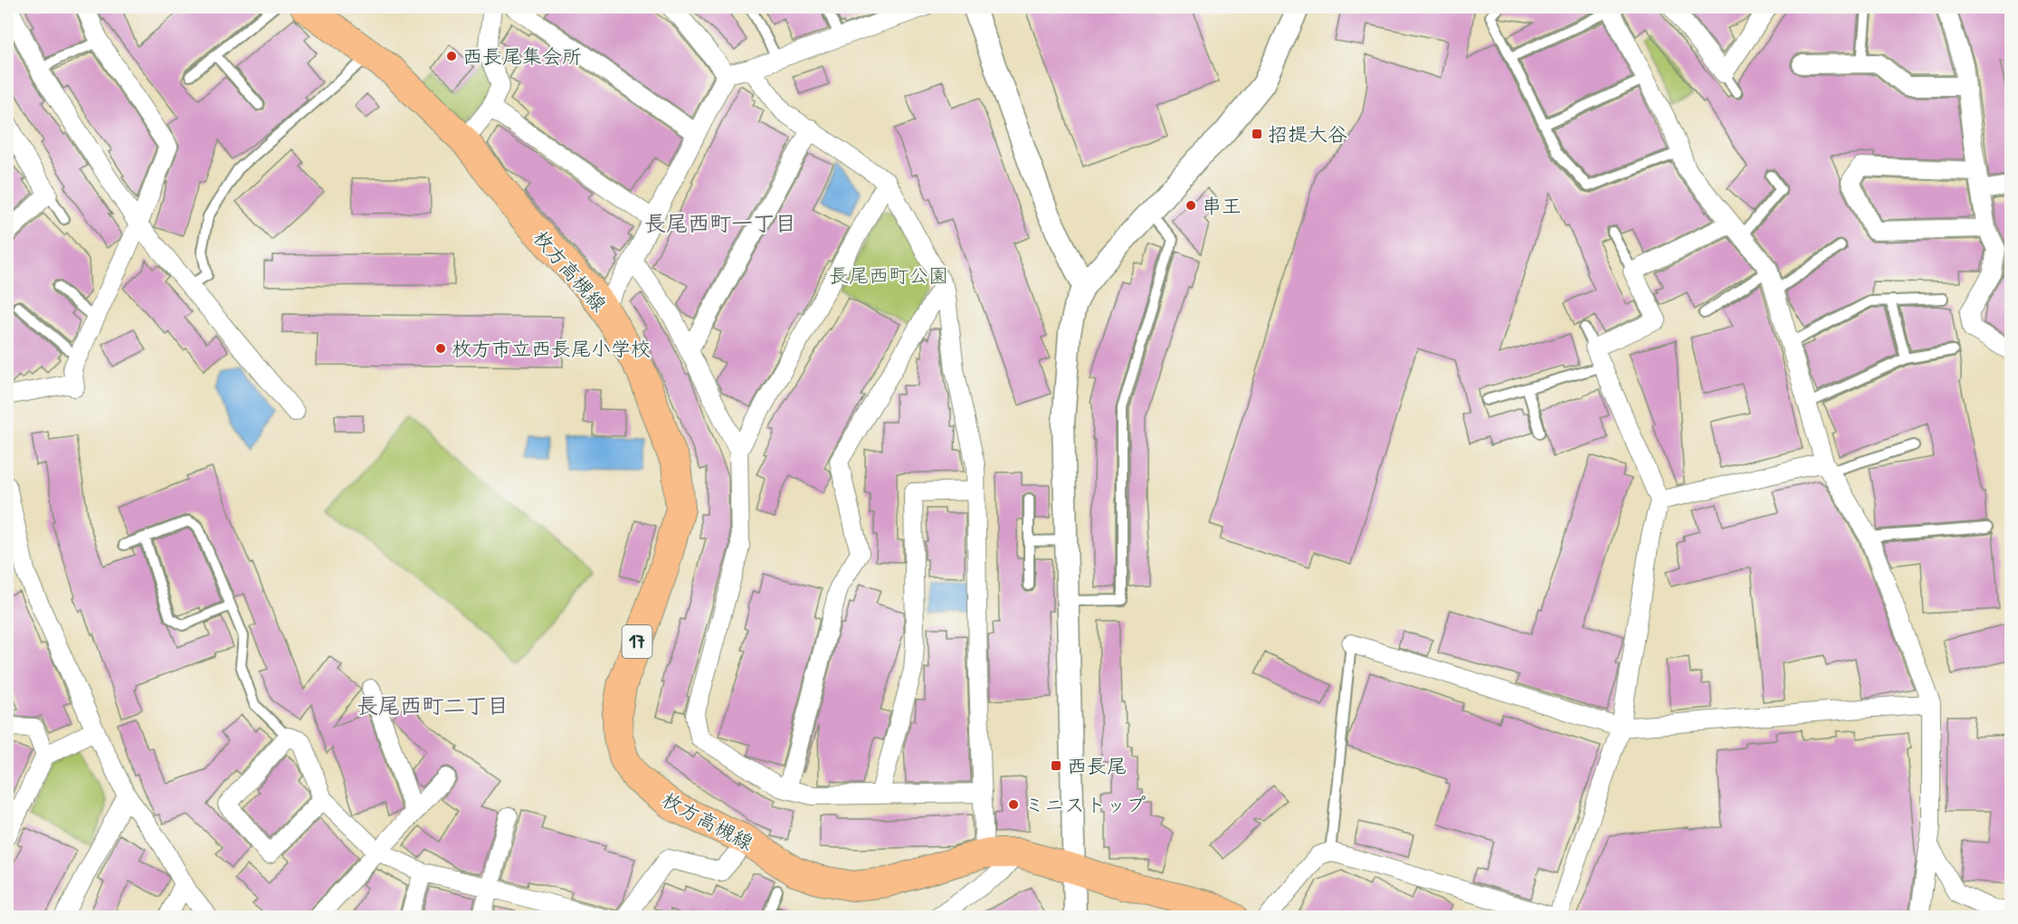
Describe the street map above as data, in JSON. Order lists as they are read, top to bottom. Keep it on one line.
{"streets":{"main road":["枚方高槻線","17"]},"districts":["長尾西町一丁目","長尾西町二丁目"],"parks":["長尾西町公園"],"places":{"other":["西長尾集会所","串王","枚方市立西長尾小学校","ミニストップ"],"transit":["招提大谷","西長尾"]}}
